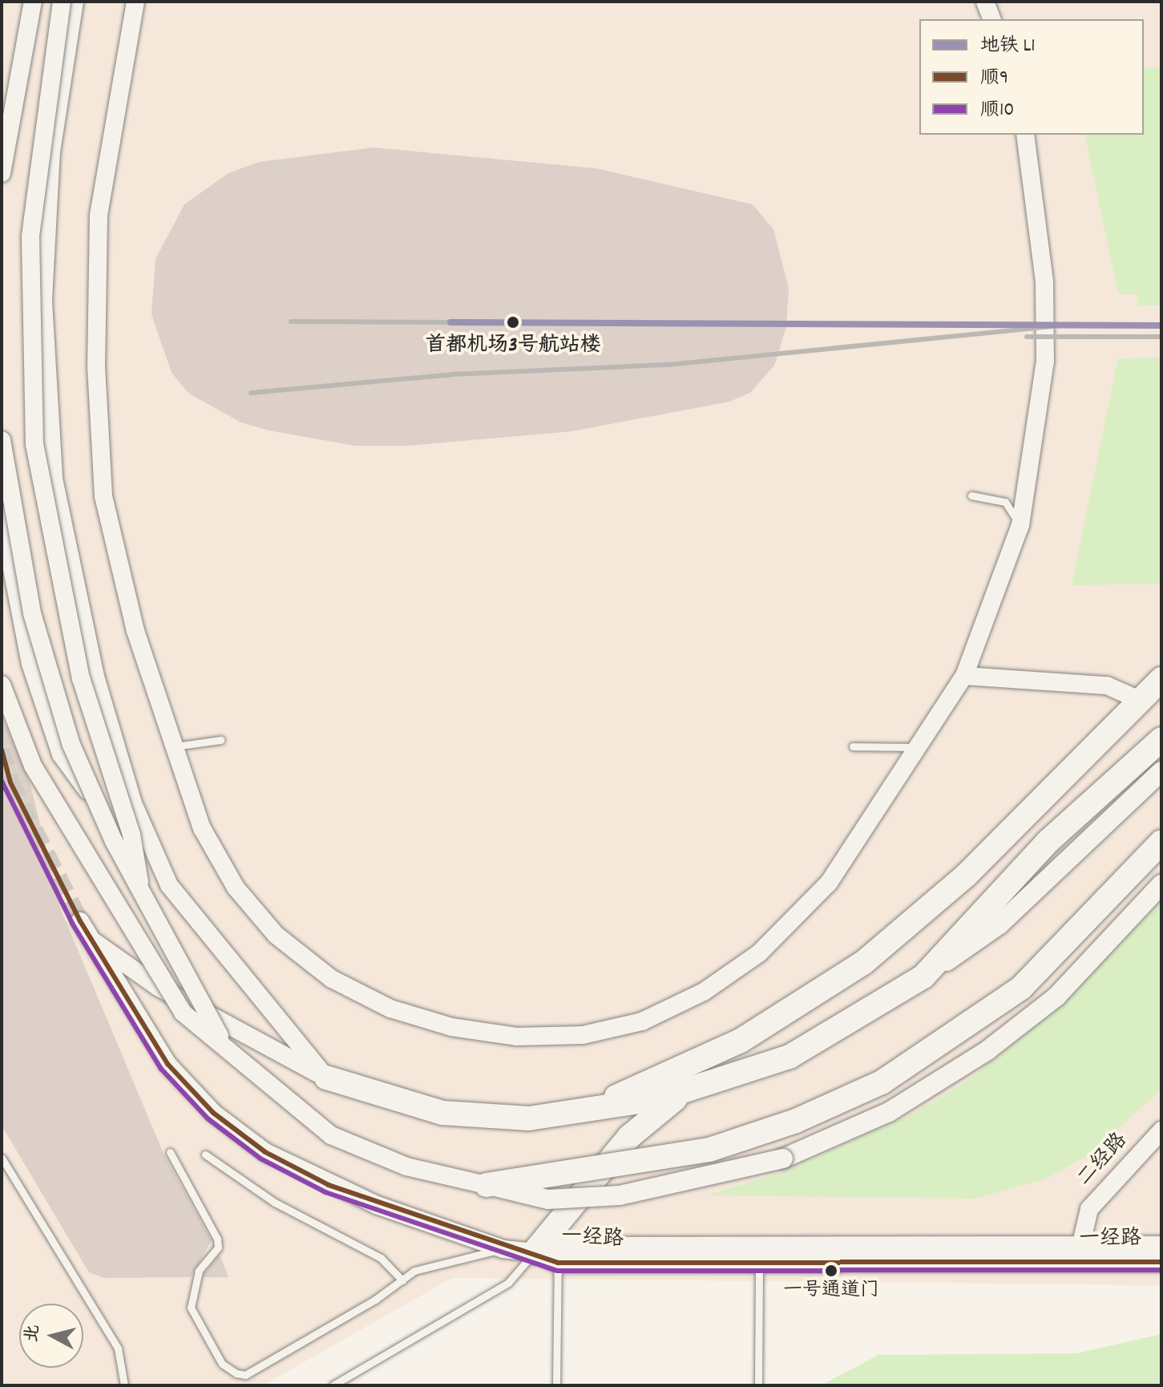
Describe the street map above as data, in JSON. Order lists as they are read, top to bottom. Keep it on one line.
{"streets":{"main road":["一经路"],"street":["二经路"]},"crossings":[["二经路","一经路"]],"places":["首都机场3号航站楼","一号通道门"],"lines":["metro line L1","transit line 顺9","transit line 顺10"],"legend":["地铁 L1","顺9","顺10"],"north":"left"}
